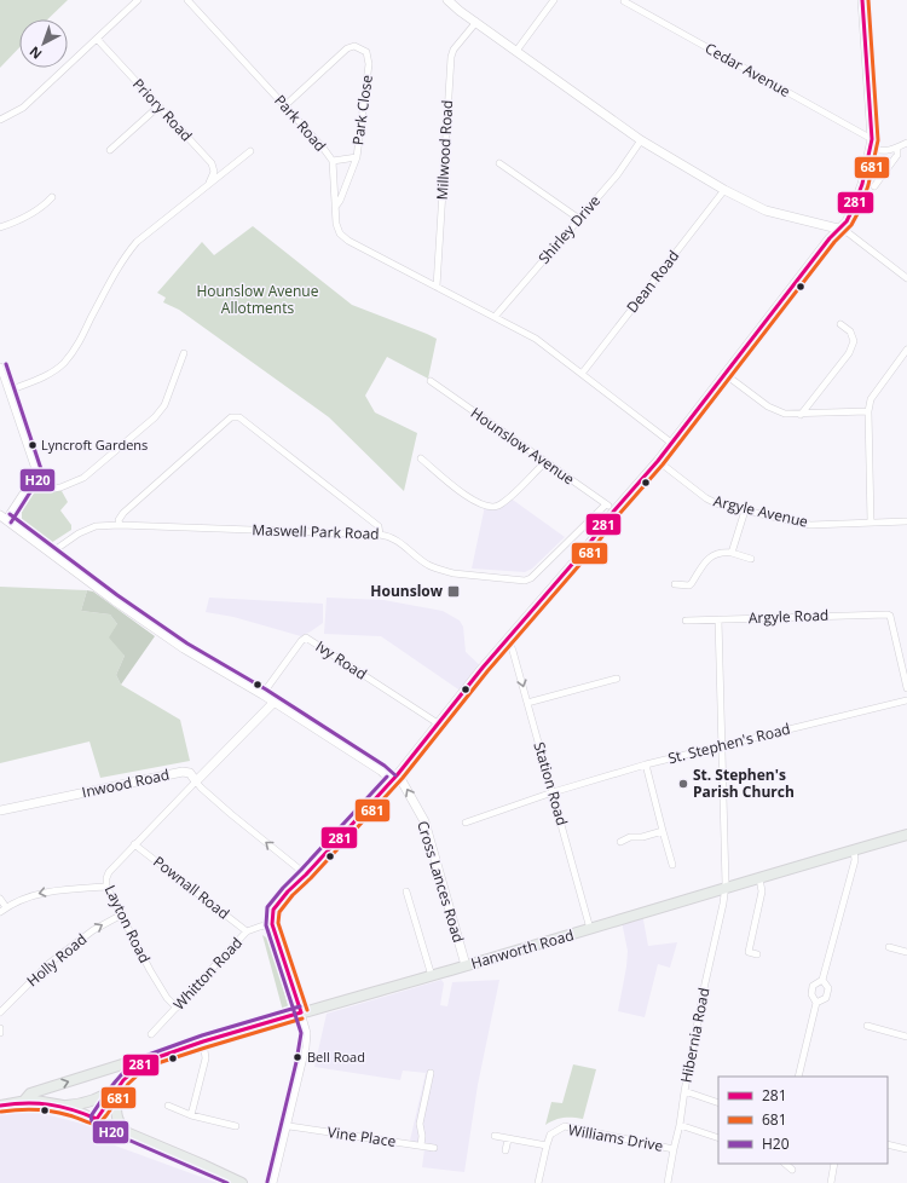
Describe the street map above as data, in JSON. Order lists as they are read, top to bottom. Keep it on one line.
{"streets":{"main road":["Hanworth Road"],"street":["Cedar Avenue","Priory Road","Park Close","Park Road","Millwood Road","Shirley Drive","Dean Road","Hounslow Avenue","Argyle Avenue","Maswell Park Road","Argyle Road","Ivy Road","St. Stephen's Road","Inwood Road","Station Road","Cross Lances Road","Pownall Road","Layton Road","Holly Road","Whitton Road","Hibernia Road","Vine Place","Williams Drive"]},"crossings":[["Park Close","Park Road"],["Park Road","Millwood Road"],["Park Road","Shirley Drive"],["Park Road","Dean Road"],["Hounslow Avenue","Maswell Park Road"],["Argyle Road","Hibernia Road"],["St. Stephen's Road","Station Road"],["St. Stephen's Road","Hibernia Road"],["Inwood Road","Layton Road"],["Station Road","Hanworth Road"],["Cross Lances Road","Hanworth Road"],["Pownall Road","Layton Road"],["Pownall Road","Whitton Road"],["Layton Road","Holly Road"],["Layton Road","Whitton Road"],["Hanworth Road","Hibernia Road"],["Hibernia Road","Williams Drive"]],"one_way":["Holly Road"],"parks":["Hounslow Avenue Allotments"],"places":{"other":["Lyncroft Gardens","St. Stephen's Parish Church","Bell Road"],"transit":["Hounslow"]},"lines":["transit line 281","transit line 681","transit line H20"],"legend":["281","681","H20"],"north":"bottom left"}
